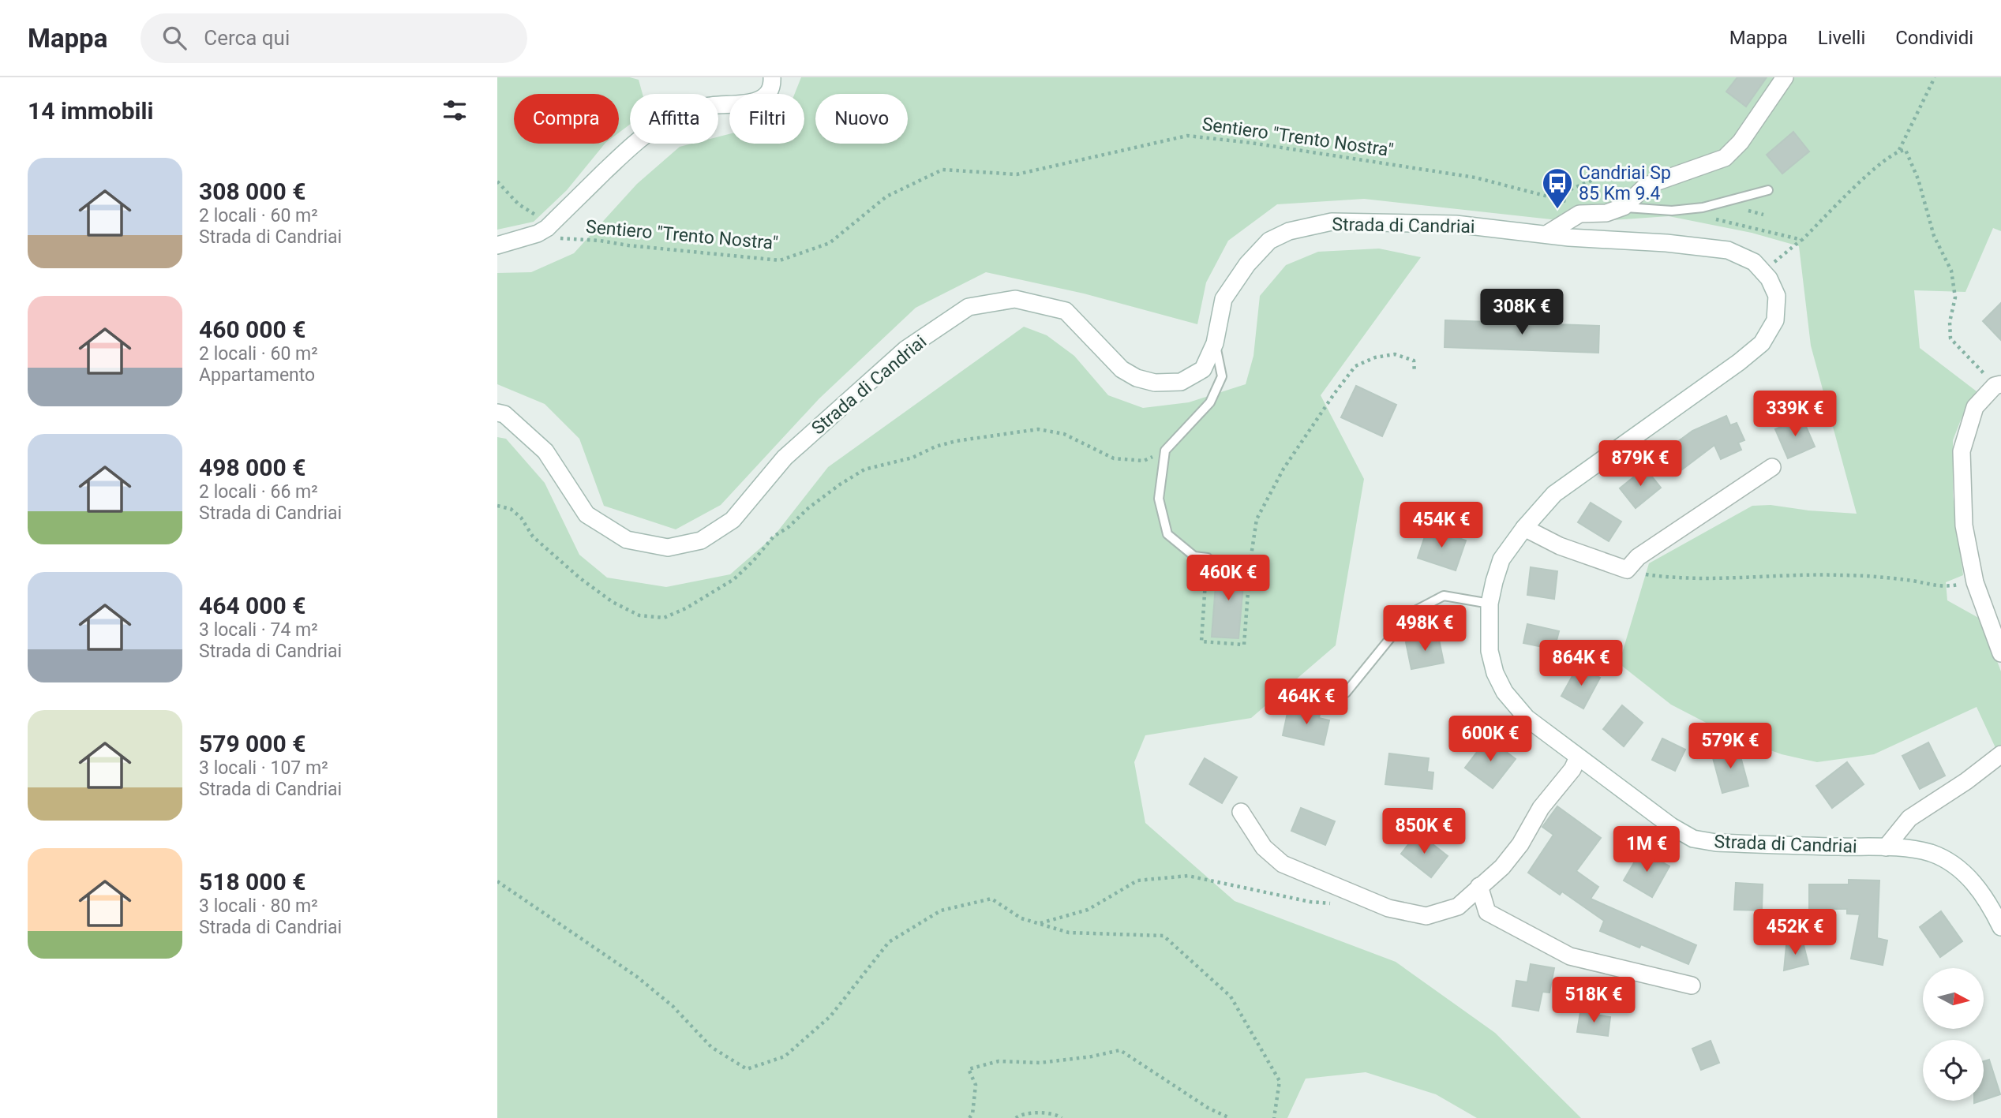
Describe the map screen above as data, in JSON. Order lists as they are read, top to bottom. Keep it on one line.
{"streets":{"main road":["Strada di Candriai"],"path":["Sentiero \"Trento Nostra\""]},"places":{"bus stop":["Candriai Sp 85 Km 9.4"]},"north":"right","page":{"header":"Mappa","search":"Cerca qui","nav":["Mappa","Livelli","Condividi"],"heading":"14 immobili","chip":["Compra","Affitta","Filtri","Nuovo"],"list":[{"name":"308 000 €","note":"2 locali · 60 m² · Strada di Candriai"},{"name":"460 000 €","note":"2 locali · 60 m² · Appartamento"},{"name":"498 000 €","note":"2 locali · 66 m² · Strada di Candriai"},{"name":"464 000 €","note":"3 locali · 74 m² · Strada di Candriai"},{"name":"579 000 €","note":"3 locali · 107 m² · Strada di Candriai"},{"name":"518 000 €","note":"3 locali · 80 m² · Strada di Candriai"}],"price":["308K €","339K €","879K €","454K €","460K €","498K €","864K €","464K €","600K €","579K €","850K €","1M €","452K €","518K €"]}}
